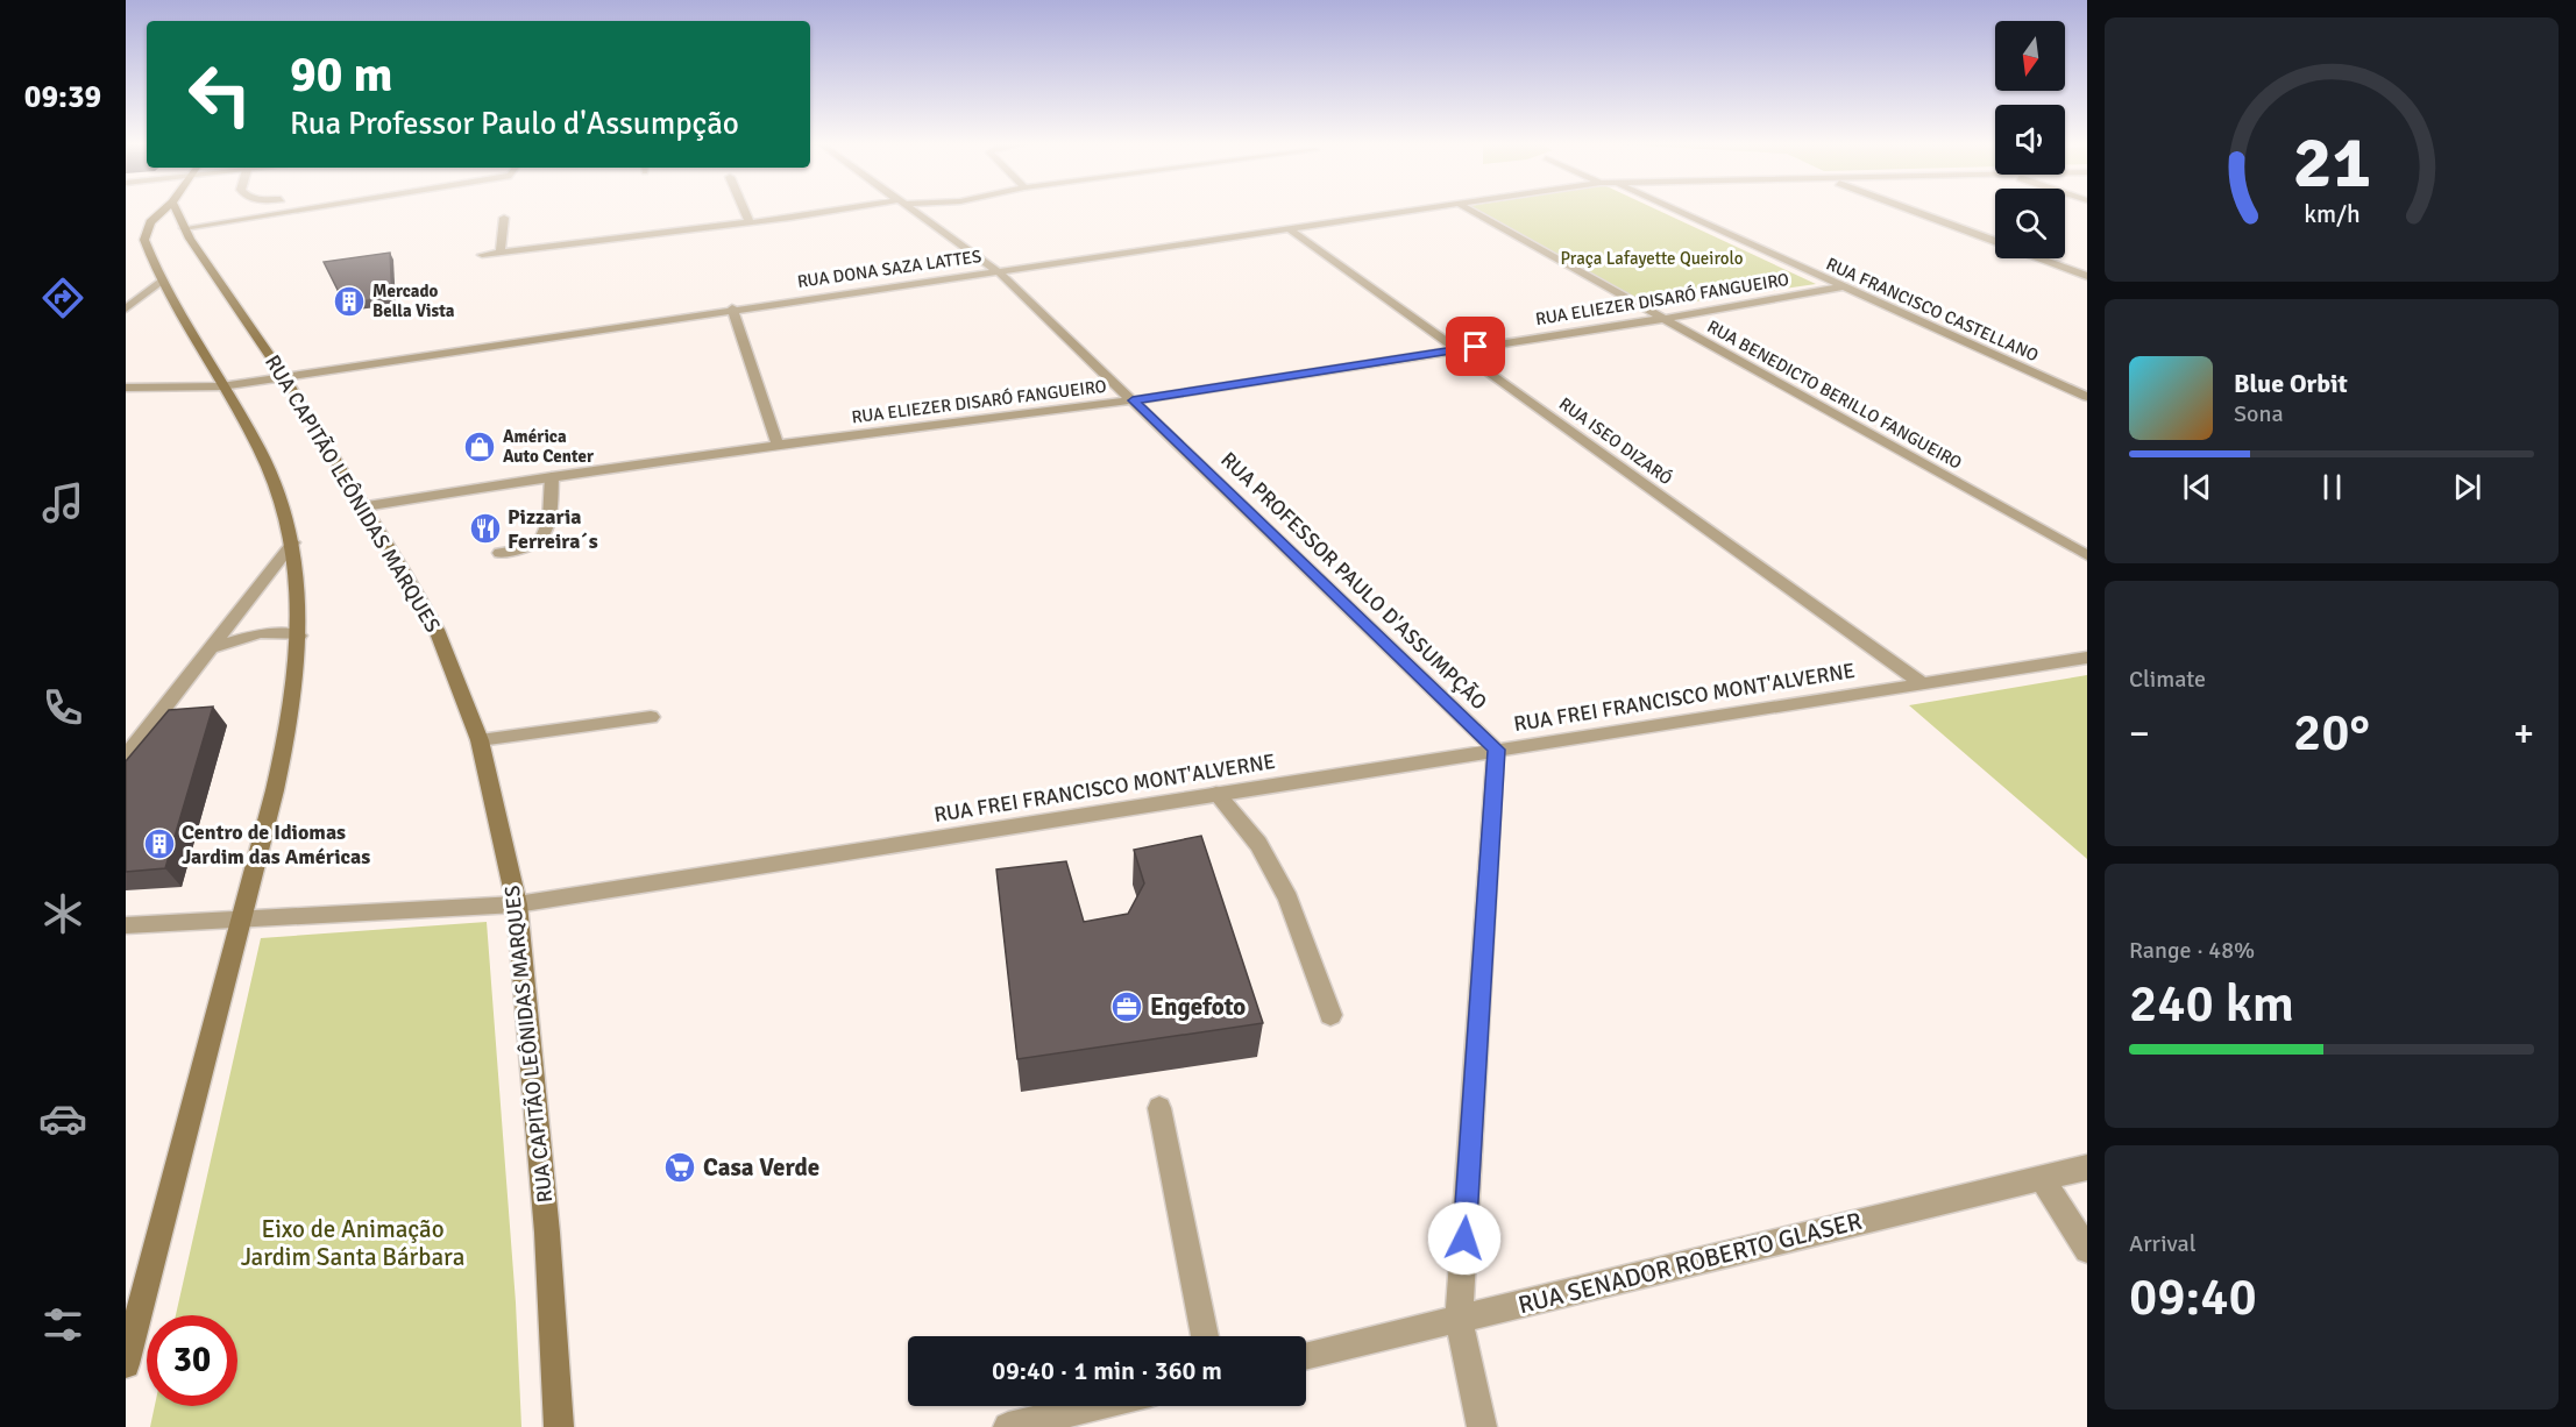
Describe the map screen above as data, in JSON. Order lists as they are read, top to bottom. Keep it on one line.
{"streets":{"main road":["RUA CAPITÃO LEÔNIDAS MARQUES"],"street":["RUA DONA SAZA LATTES","RUA ELIEZER DISARÓ FANGUEIRO","RUA FRANCISCO CASTELLANO","RUA BENEDICTO BERILLO FANGUEIRO","RUA ISEO DIZARÓ","RUA PROFESSOR PAULO D'ASSUMPÇÃO","RUA FREI FRANCISCO MONT'ALVERNE","RUA SENADOR ROBERTO GLASER"]},"crossings":[["RUA DONA SAZA LATTES","RUA ISEO DIZARÓ"],["RUA DONA SAZA LATTES","RUA CAPITÃO LEÔNIDAS MARQUES"],["RUA DONA SAZA LATTES","RUA PROFESSOR PAULO D'ASSUMPÇÃO"],["RUA ELIEZER DISARÓ FANGUEIRO","RUA FRANCISCO CASTELLANO"],["RUA ELIEZER DISARÓ FANGUEIRO","RUA BENEDICTO BERILLO FANGUEIRO"],["RUA ELIEZER DISARÓ FANGUEIRO","RUA ISEO DIZARÓ"],["RUA ELIEZER DISARÓ FANGUEIRO","RUA CAPITÃO LEÔNIDAS MARQUES"],["RUA ELIEZER DISARÓ FANGUEIRO","RUA PROFESSOR PAULO D'ASSUMPÇÃO"],["RUA ISEO DIZARÓ","RUA FREI FRANCISCO MONT'ALVERNE"],["RUA CAPITÃO LEÔNIDAS MARQUES","RUA FREI FRANCISCO MONT'ALVERNE"],["RUA PROFESSOR PAULO D'ASSUMPÇÃO","RUA FREI FRANCISCO MONT'ALVERNE"]],"parks":["Praça Lafayette Queirolo","Eixo de Animação Jardim Santa Bárbara"],"places":{"building":["Mercado Bella Vista","Centro de Idiomas Jardim das Américas"],"shop":["América Auto Center"],"restaurant":["Pizzaria Ferreira´s"],"office":["Engefoto"],"supermarket":["Casa Verde"]},"north":"bottom","page":{"tabs":"09:39","turn":["90 m","Rua Professor Paulo d'Assumpção"],"song":["Blue Orbit","Sona"],"tile":["Climate",["Range · 48%","240 km"],["Arrival","09:40"]],"heat":["−","20°","+"],"limit":"30","trip":"09:40 · 1 min · 360 m","gauge":["21","km/h"]}}
